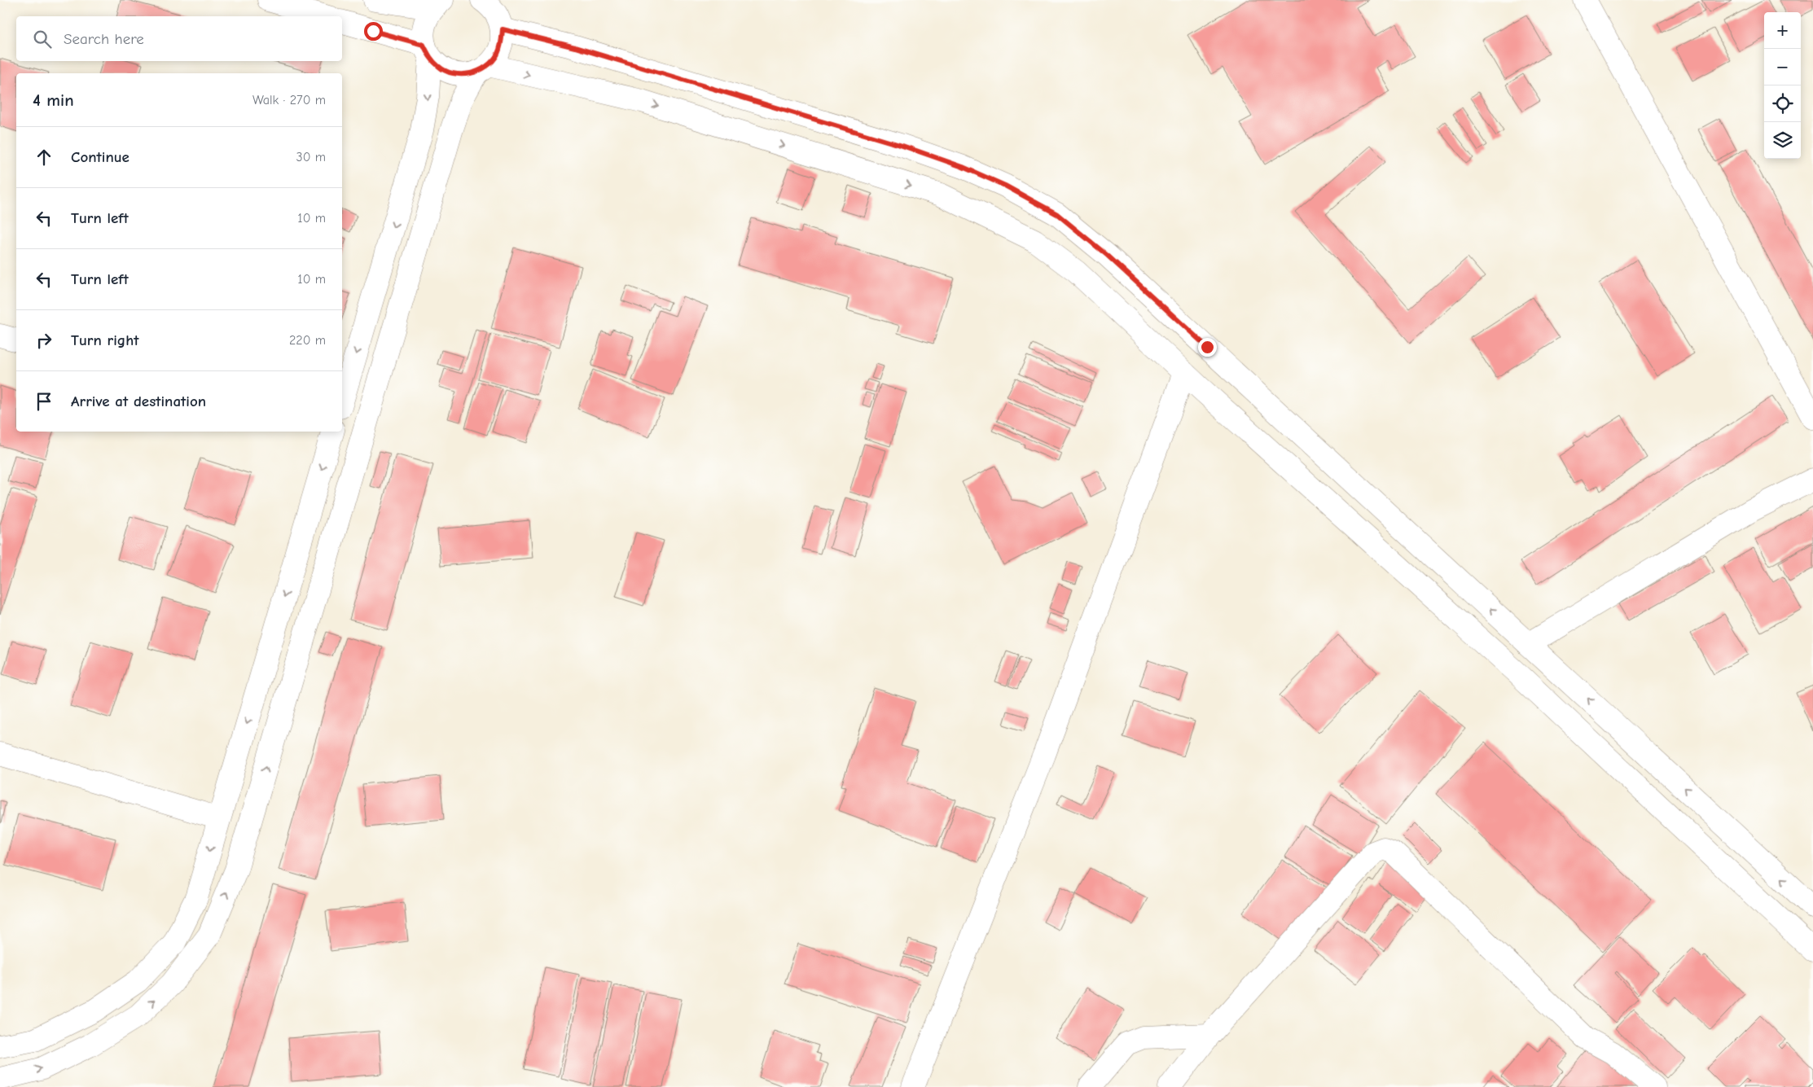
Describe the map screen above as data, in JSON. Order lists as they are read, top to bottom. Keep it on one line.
{"page":{"map_buttons":["+","−"],"search":"Search here","heading":["4 min","Walk · 270 m"],"list":[["Continue","30 m"],["Turn left","10 m"],["Turn left","10 m"],["Turn right","220 m"],"Arrive at destination"]}}
